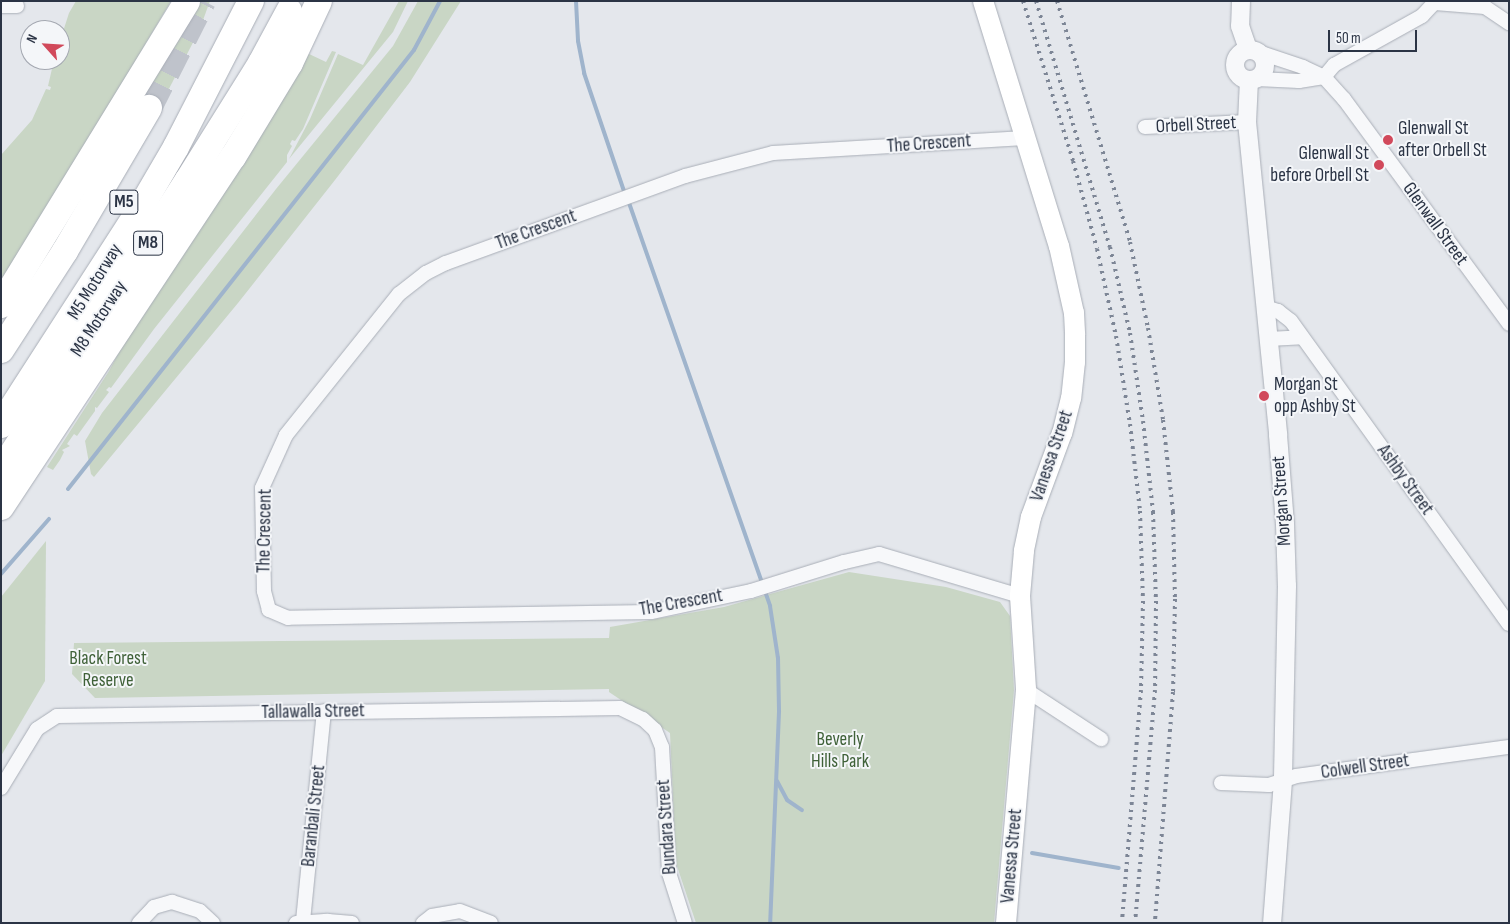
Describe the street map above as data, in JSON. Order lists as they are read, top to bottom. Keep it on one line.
{"streets":{"highway":["M5","M8","M5 Motorway","M8 Motorway"],"main road":["Vanessa Street"],"street":["Orbell Street","The Crescent","Glenwall Street","Ashby Street","Morgan Street","Tallawalla Street","Colwell Street","Baranbali Street","Bundara Street"]},"crossings":[["Orbell Street","Morgan Street"],["The Crescent","Vanessa Street"],["Ashby Street","Morgan Street"],["Morgan Street","Colwell Street"],["Tallawalla Street","Baranbali Street"],["Tallawalla Street","Bundara Street"]],"parks":["Black Forest Reserve","Beverly Hills Park"],"places":["Glenwall St after Orbell St","Glenwall St before Orbell St","Morgan St opp Ashby St"],"scale_bar":"50 m","north":"top left"}
